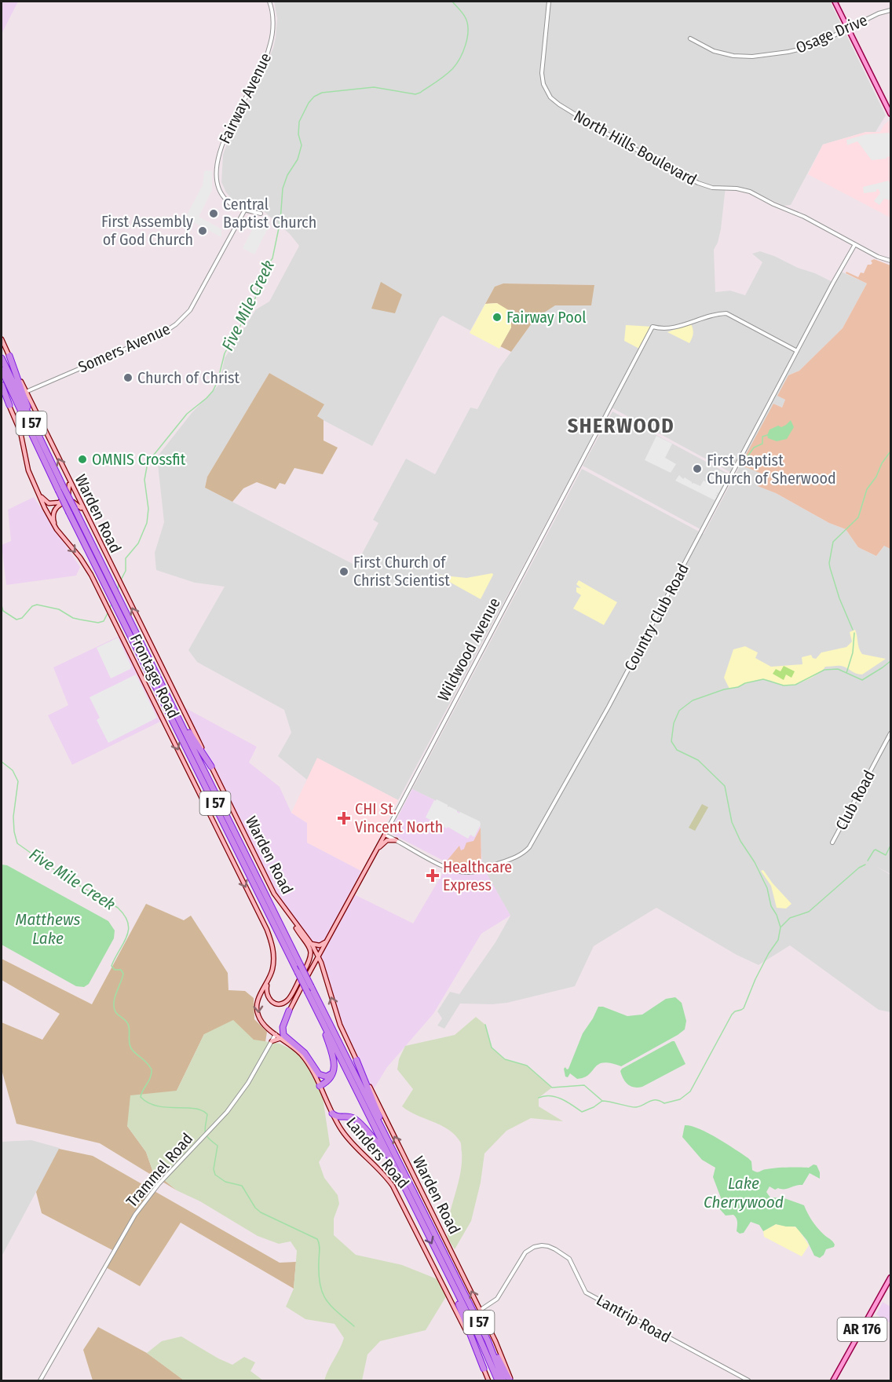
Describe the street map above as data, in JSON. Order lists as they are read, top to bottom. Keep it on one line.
{"streets":{"highway":["I 57"],"main road":["Warden Road","Wildwood Avenue","Frontage Road","Landers Road","Trammel Road","AR 176"],"street":["Osage Drive","Fairway Avenue","North Hills Boulevard","Somers Avenue","Country Club Road","Club Road","Lantrip Road"]},"crossings":[["Fairway Avenue","Somers Avenue"],["North Hills Boulevard","Country Club Road"],["Somers Avenue","Warden Road"],["Warden Road","Wildwood Avenue"],["Warden Road","Lantrip Road"],["Country Club Road","Wildwood Avenue"],["Wildwood Avenue","Trammel Road"],["Frontage Road","Landers Road"],["Landers Road","Trammel Road"]],"one_way":["Warden Road","Frontage Road"],"districts":["SHERWOOD"],"water":["Five Mile Creek","Matthews Lake","Lake Cherrywood"],"places":{"other":["Central Baptist Church","First Assembly of God Church","Fairway Pool","Church of Christ","OMNIS Crossfit","First Baptist Church of Sherwood","First Church of Christ Scientist"],"health":["CHI St. Vincent North","Healthcare Express"]}}
